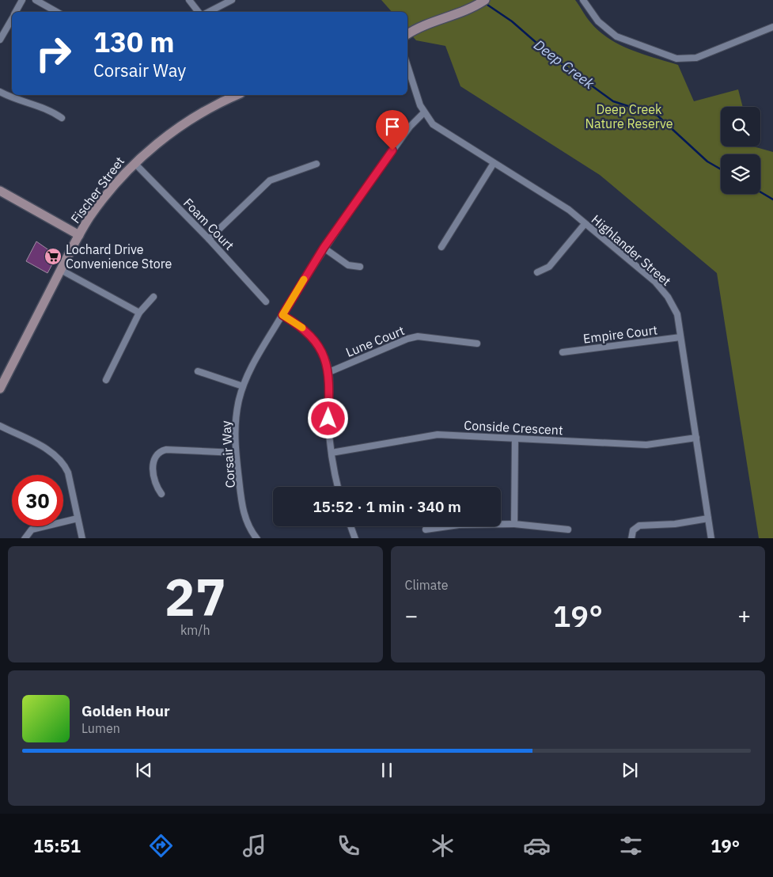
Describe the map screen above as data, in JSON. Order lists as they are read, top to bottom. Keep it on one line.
{"streets":{"street":["Fischer Street","Foam Court","Highlander Street","Empire Court","Lune Court","Conside Crescent","Corsair Way"]},"crossings":[["Fischer Street","Foam Court"],["Highlander Street","Empire Court"],["Highlander Street","Conside Crescent"],["Highlander Street","Corsair Way"]],"water":["Deep Creek"],"parks":["Deep Creek Nature Reserve"],"places":{"supermarket":["Lochard Drive Convenience Store"]},"page":{"turn":["130 m","Corsair Way"],"limit":"30","trip":"15:52 · 1 min · 340 m","tile":[["27","km/h"],"Climate"],"heat":["−","19°","+"],"song":["Golden Hour","Lumen"],"tabs":["15:51","19°"]}}
